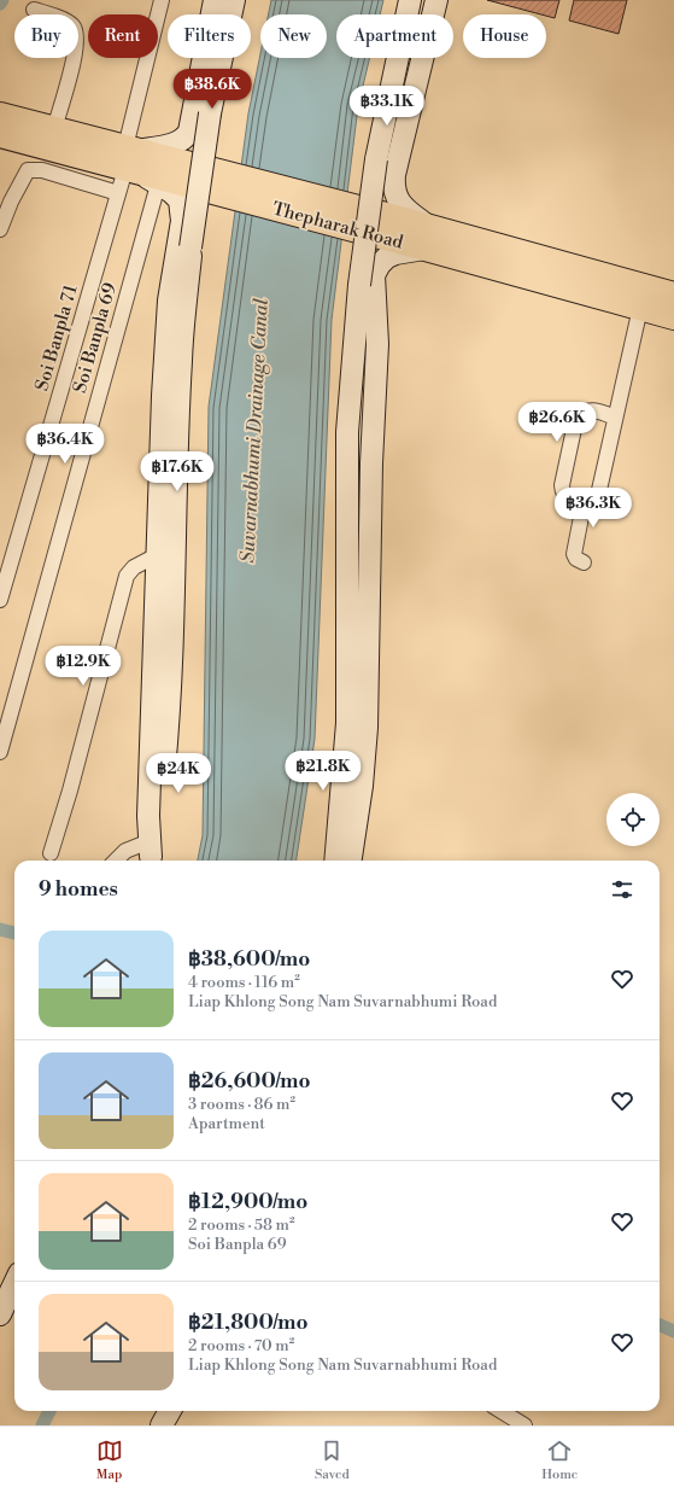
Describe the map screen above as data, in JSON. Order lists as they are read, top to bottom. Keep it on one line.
{"streets":{"main road":["Thepharak Road"],"street":["Soi Banpla 71","Soi Banpla 69"]},"crossings":[["Thepharak Road","Soi Banpla 71"]],"water":["Suvarnabhumi Drainage Canal"],"page":{"chip":["Buy","Rent","Filters","New","Apartment","House"],"price":["฿38.6K","฿33.1K","฿26.6K","฿36.4K","฿17.6K","฿36.3K","฿12.9K","฿21.8K","฿24K"],"heading":"9 homes","list":[{"name":"฿38,600/mo","note":"4 rooms · 116 m² · Liap Khlong Song Nam Suvarnabhumi Road"},{"name":"฿26,600/mo","note":"3 rooms · 86 m² · Apartment"},{"name":"฿12,900/mo","note":"2 rooms · 58 m² · Soi Banpla 69"},{"name":"฿21,800/mo","note":"2 rooms · 70 m² · Liap Khlong Song Nam Suvarnabhumi Road"}],"tabs":["Map","Saved","Home"]}}
